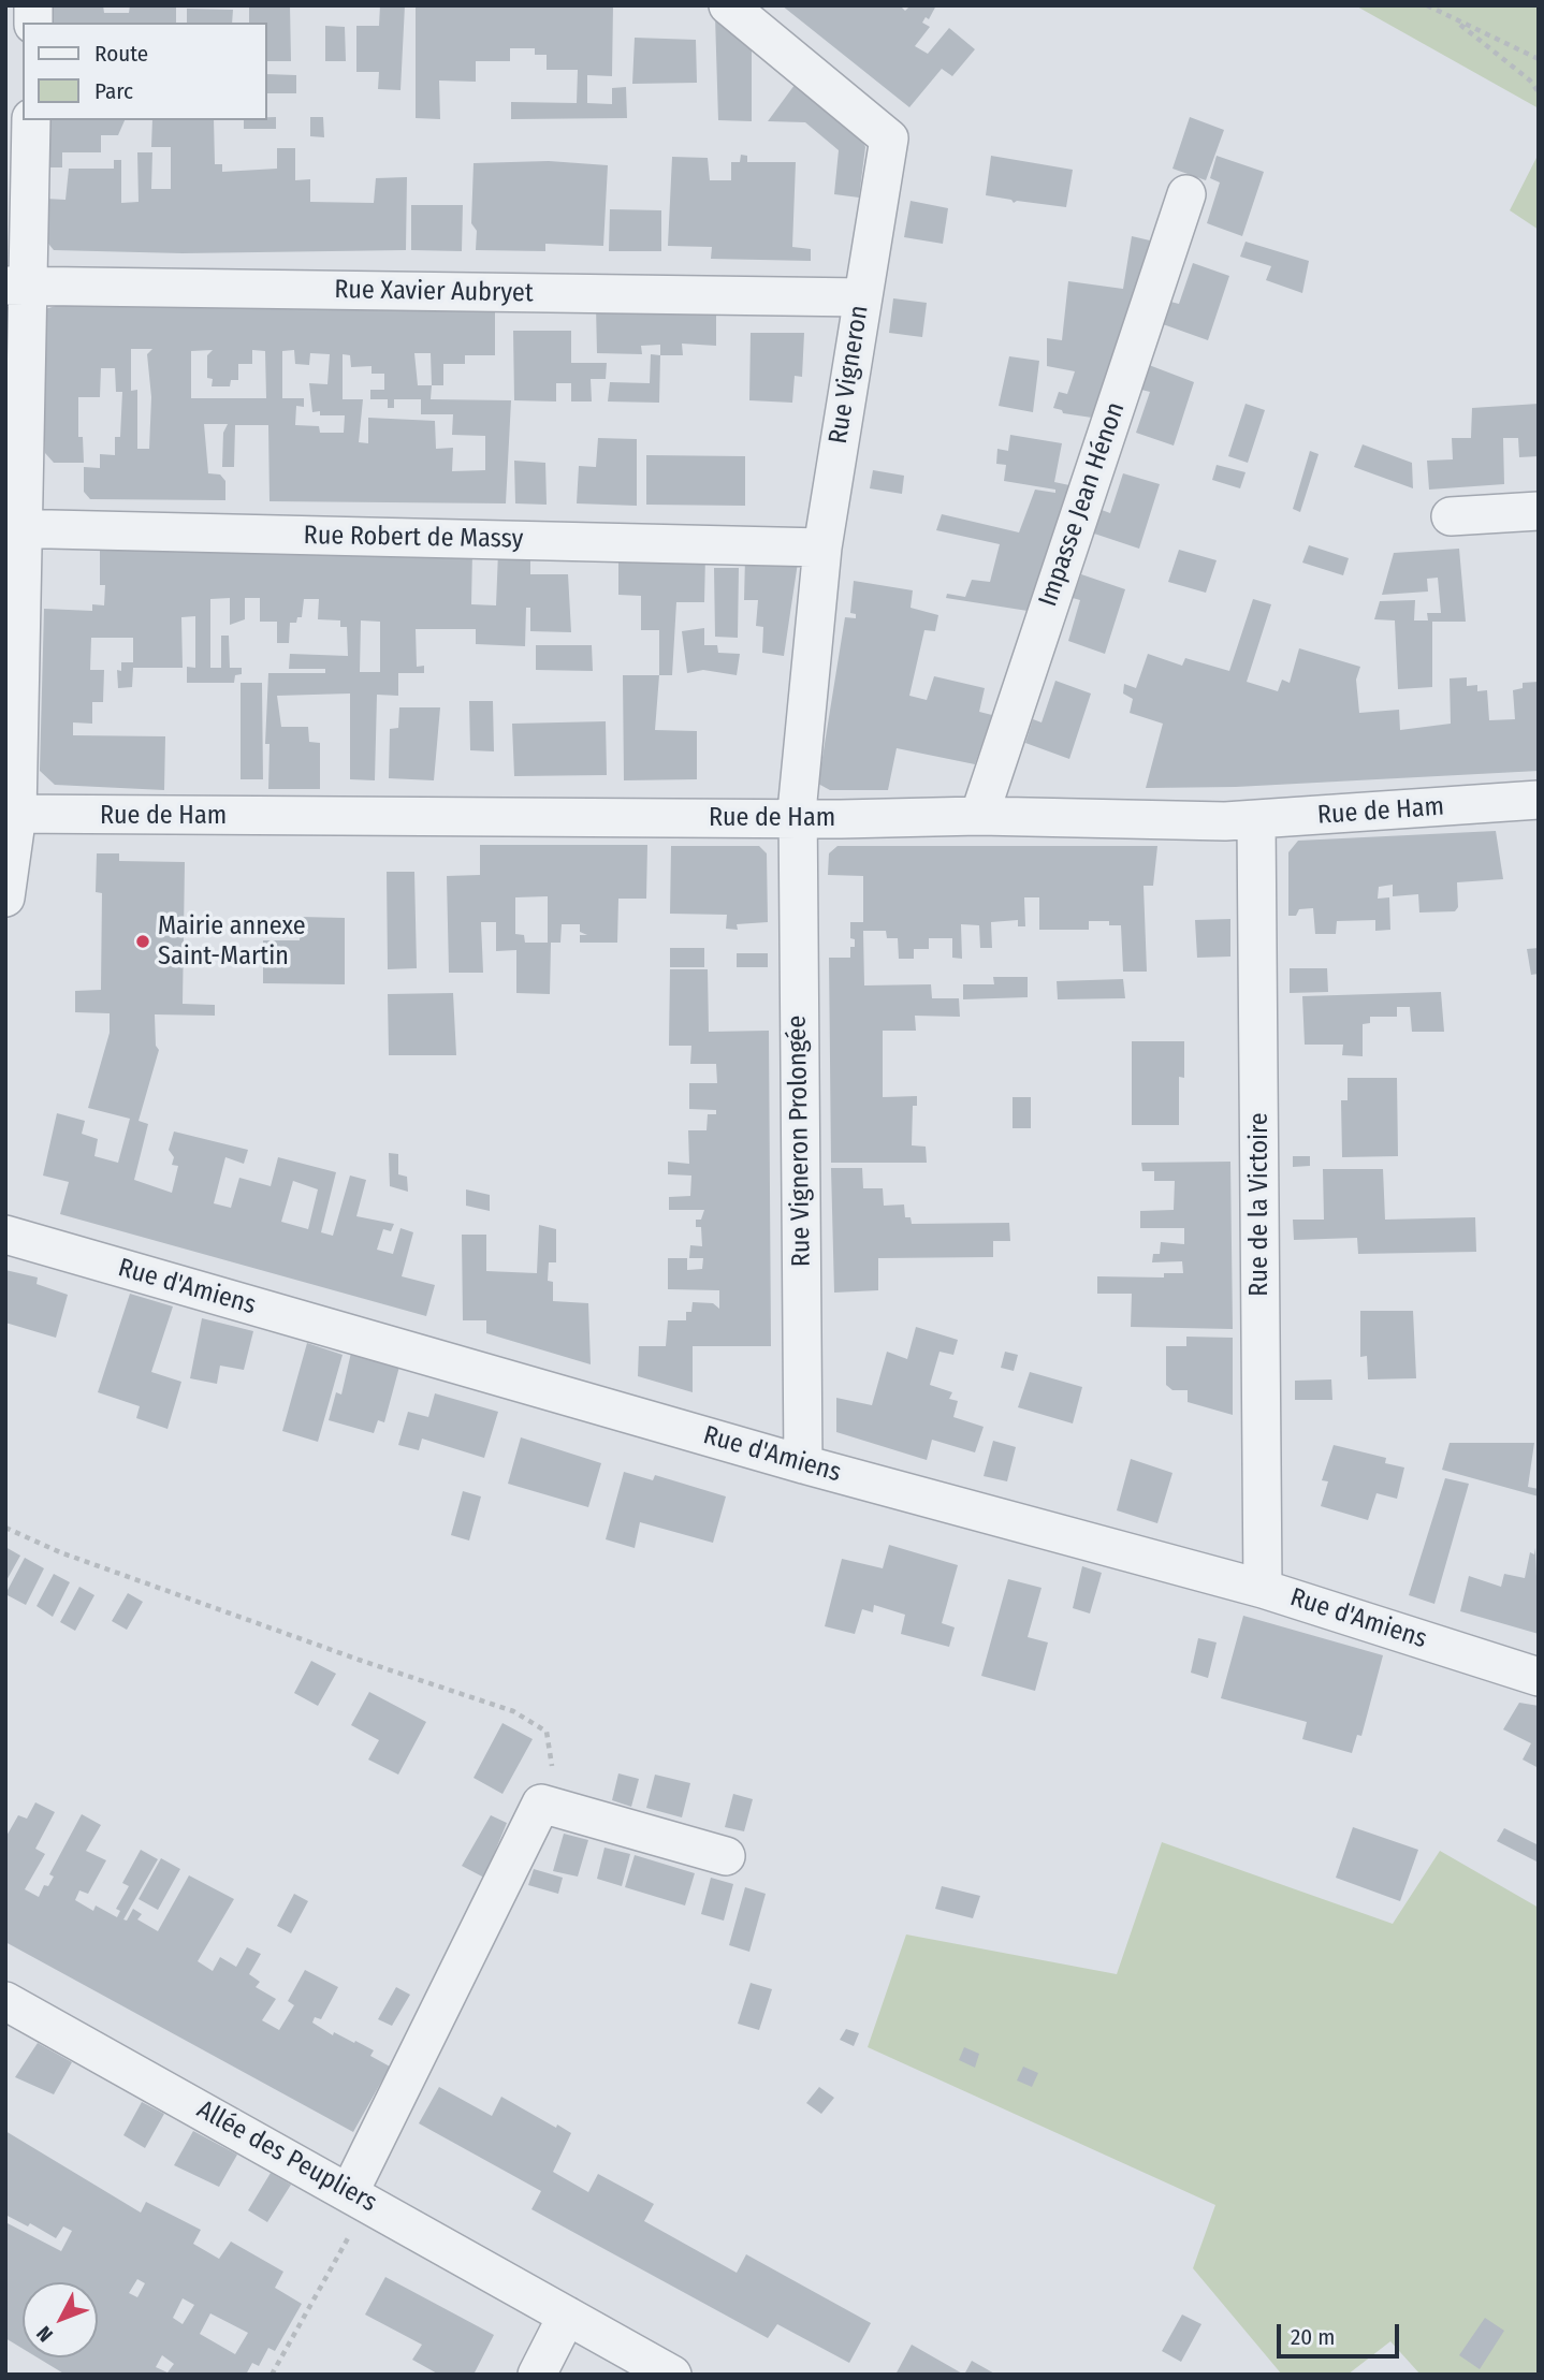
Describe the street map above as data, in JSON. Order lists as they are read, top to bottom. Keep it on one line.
{"streets":{"street":["Rue Xavier Aubryet","Rue Vigneron","Impasse Jean Hénon","Rue Robert de Massy","Rue de Ham","Rue Vigneron Prolongée","Rue de la Victoire","Rue d'Amiens","Allée des Peupliers"]},"crossings":[["Rue Xavier Aubryet","Rue Vigneron"],["Rue Vigneron","Rue Robert de Massy"],["Rue Vigneron","Rue de Ham"],["Rue Vigneron","Rue Vigneron Prolongée"],["Impasse Jean Hénon","Rue de Ham"],["Rue de Ham","Rue Vigneron Prolongée"],["Rue de Ham","Rue de la Victoire"],["Rue Vigneron Prolongée","Rue d'Amiens"],["Rue de la Victoire","Rue d'Amiens"]],"places":["Mairie annexe Saint-Martin"],"legend":["Route","Parc"],"scale_bar":"20 m","north":"bottom left"}
